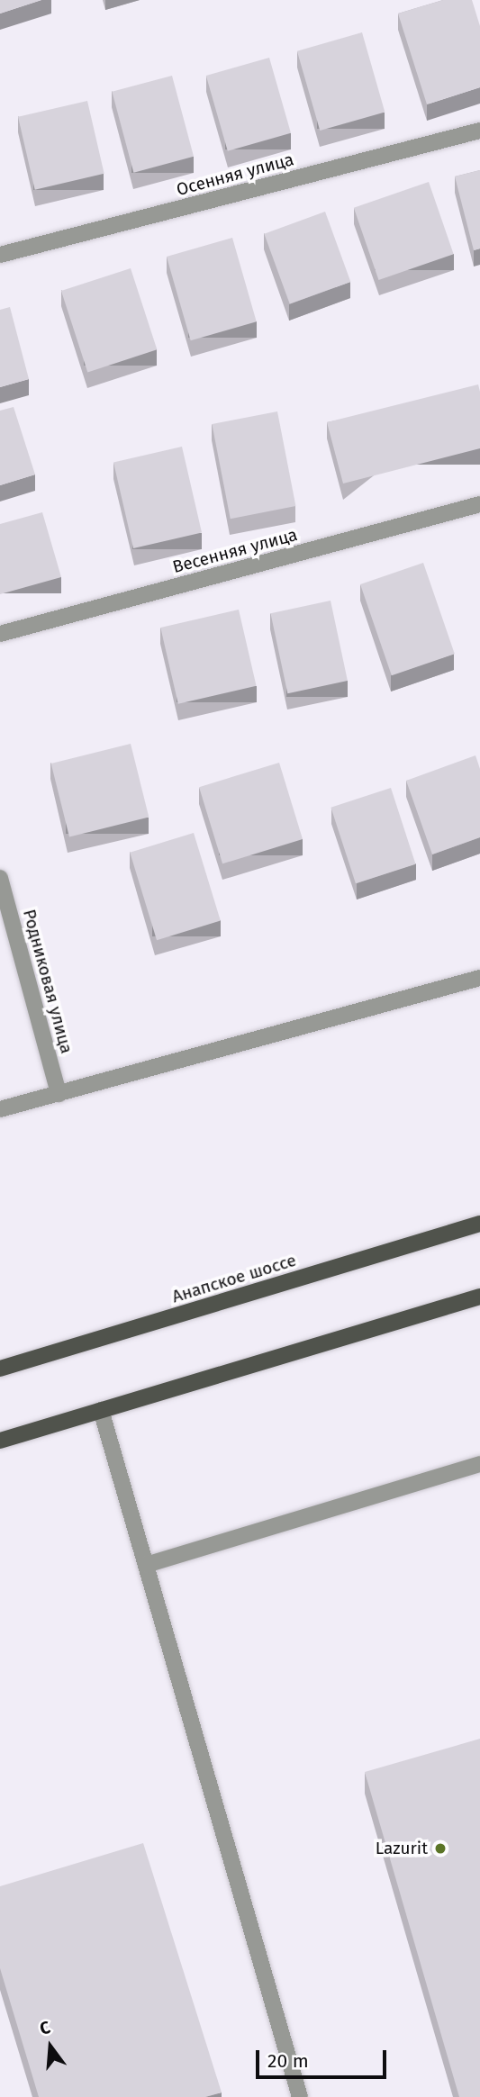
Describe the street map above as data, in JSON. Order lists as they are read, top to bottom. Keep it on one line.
{"streets":{"main road":["Анапское шоссе"],"street":["Осенняя улица","Весенняя улица","Родниковая улица"]},"places":["Lazurit"],"scale_bar":"20 m","north":"top"}
